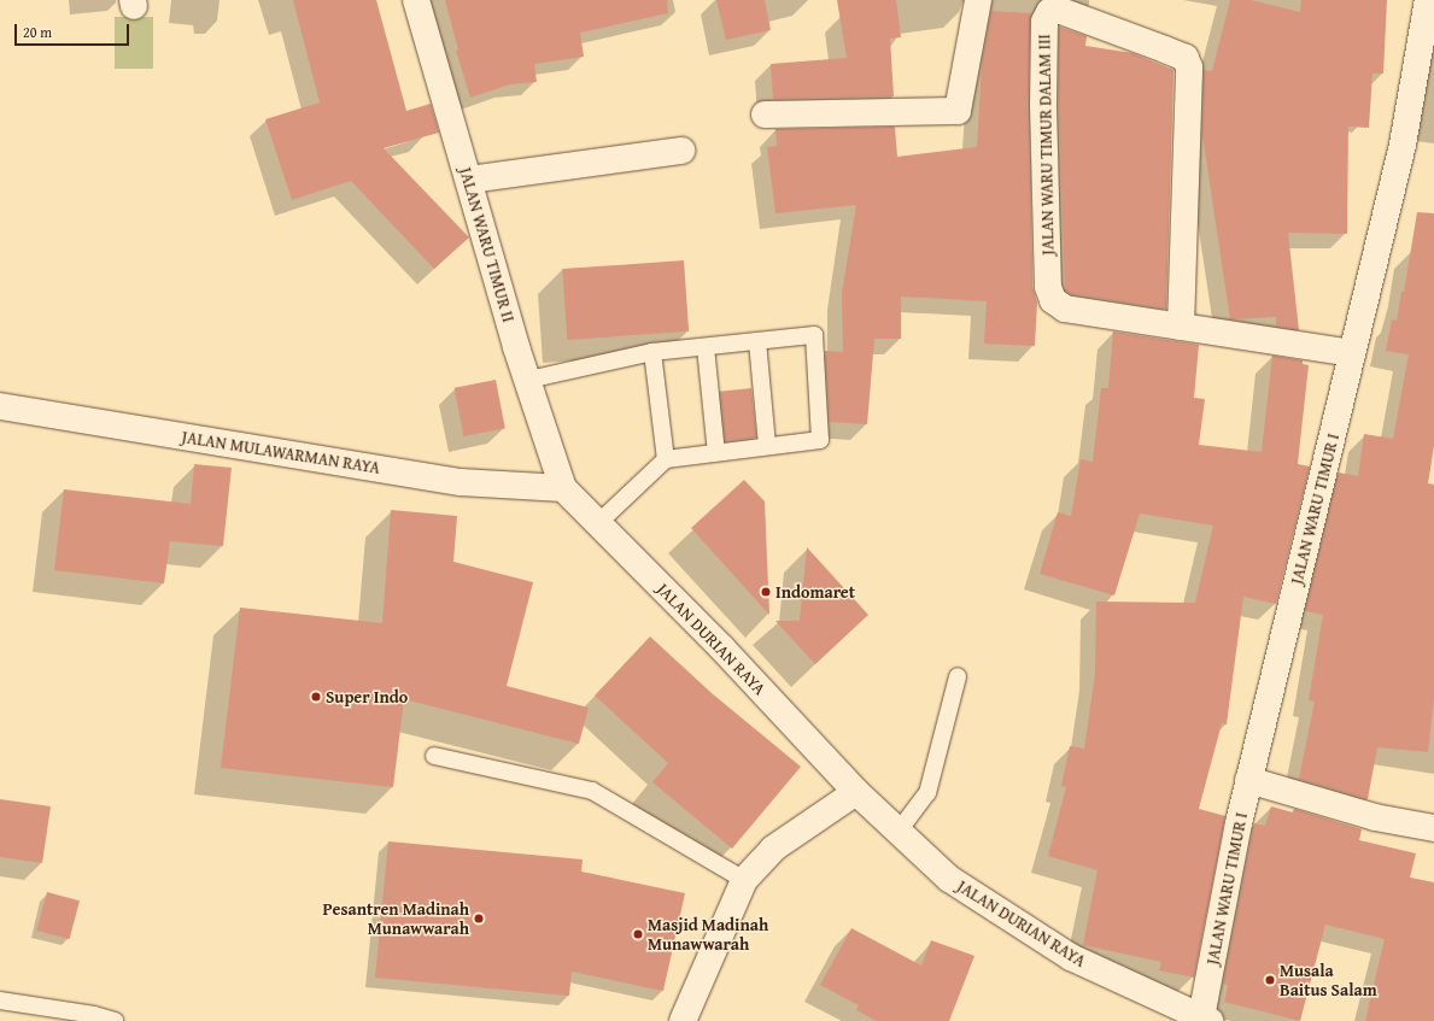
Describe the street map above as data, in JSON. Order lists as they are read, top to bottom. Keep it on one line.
{"streets":{"street":["JALAN WARU TIMUR DALAM III","JALAN WARU TIMUR II","JALAN MULAWARMAN RAYA","JALAN WARU TIMUR I","JALAN DURIAN RAYA"]},"crossings":[["JALAN WARU TIMUR DALAM III","JALAN WARU TIMUR I"],["JALAN WARU TIMUR II","JALAN MULAWARMAN RAYA"],["JALAN WARU TIMUR II","JALAN DURIAN RAYA"],["JALAN MULAWARMAN RAYA","JALAN DURIAN RAYA"],["JALAN WARU TIMUR I","JALAN DURIAN RAYA"]],"places":["Indomaret","Super Indo","Pesantren Madinah Munawwarah","Masjid Madinah Munawwarah","Musala Baitus Salam"],"scale_bar":"20 m"}
